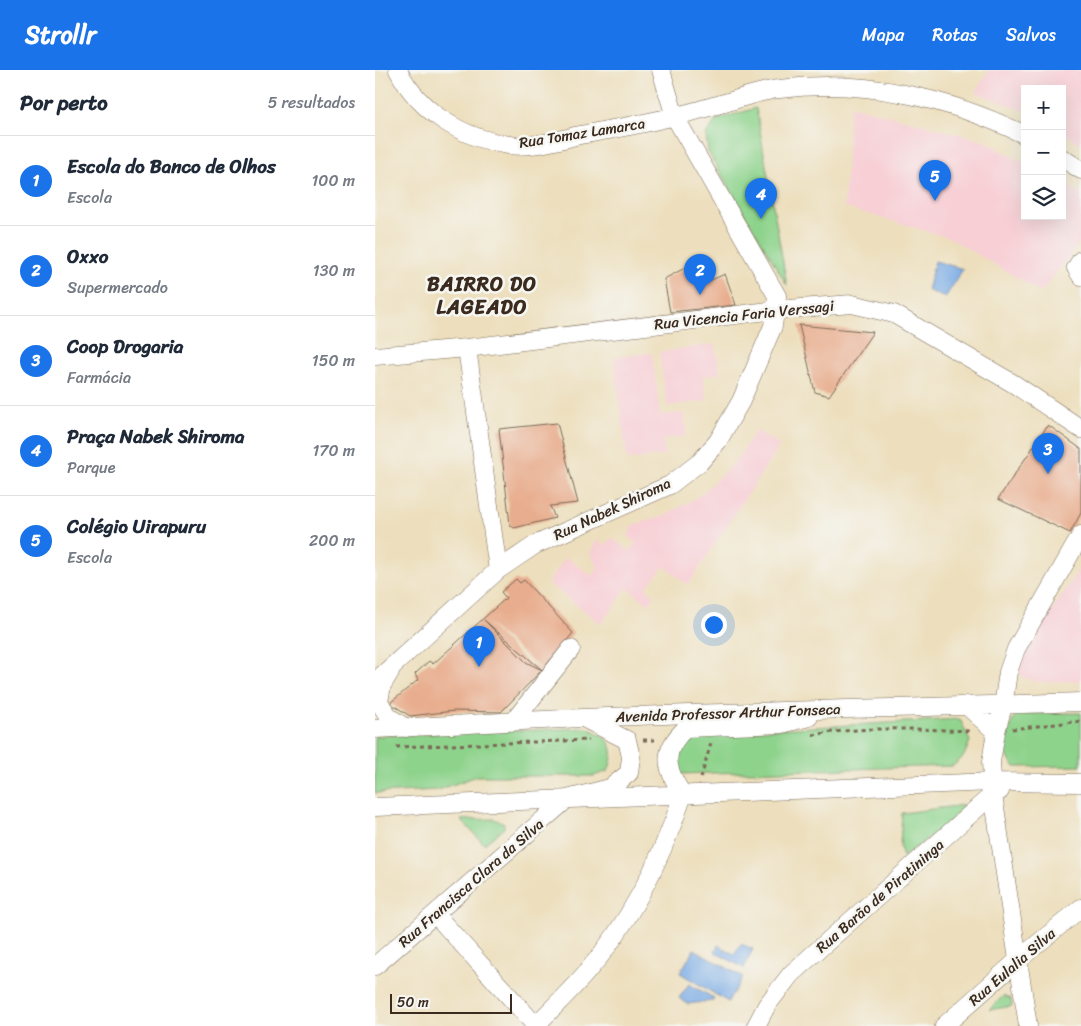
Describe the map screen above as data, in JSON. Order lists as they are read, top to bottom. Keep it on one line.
{"streets":{"street":["Rua Tomaz Lamarca","Rua Vicencia Faria Verssagi","Rua Nabek Shiroma","Avenida Professor Arthur Fonseca","Rua Francisca Clara da Silva","Rua Barão de Piratininga","Rua Eulalia Silva"]},"crossings":[["Rua Vicencia Faria Verssagi","Rua Nabek Shiroma"],["Rua Nabek Shiroma","Avenida Professor Arthur Fonseca"]],"districts":["BAIRRO DO LAGEADO"],"scale_bar":"50 m","page":{"header":"Strollr","nav":["Mapa","Rotas","Salvos"],"heading":["Por perto","5 resultados"],"map_buttons":["+","−"],"list":[{"mark":"1","name":"Escola do Banco de Olhos","note":"Escola","value":"100 m"},{"mark":"2","name":"Oxxo","note":"Supermercado","value":"130 m"},{"mark":"3","name":"Coop Drogaria","note":"Farmácia","value":"150 m"},{"mark":"4","name":"Praça Nabek Shiroma","note":"Parque","value":"170 m"},{"mark":"5","name":"Colégio Uirapuru","note":"Escola","value":"200 m"}],"pins":["5","4","2","3","1"],"scale":"50 m"}}
